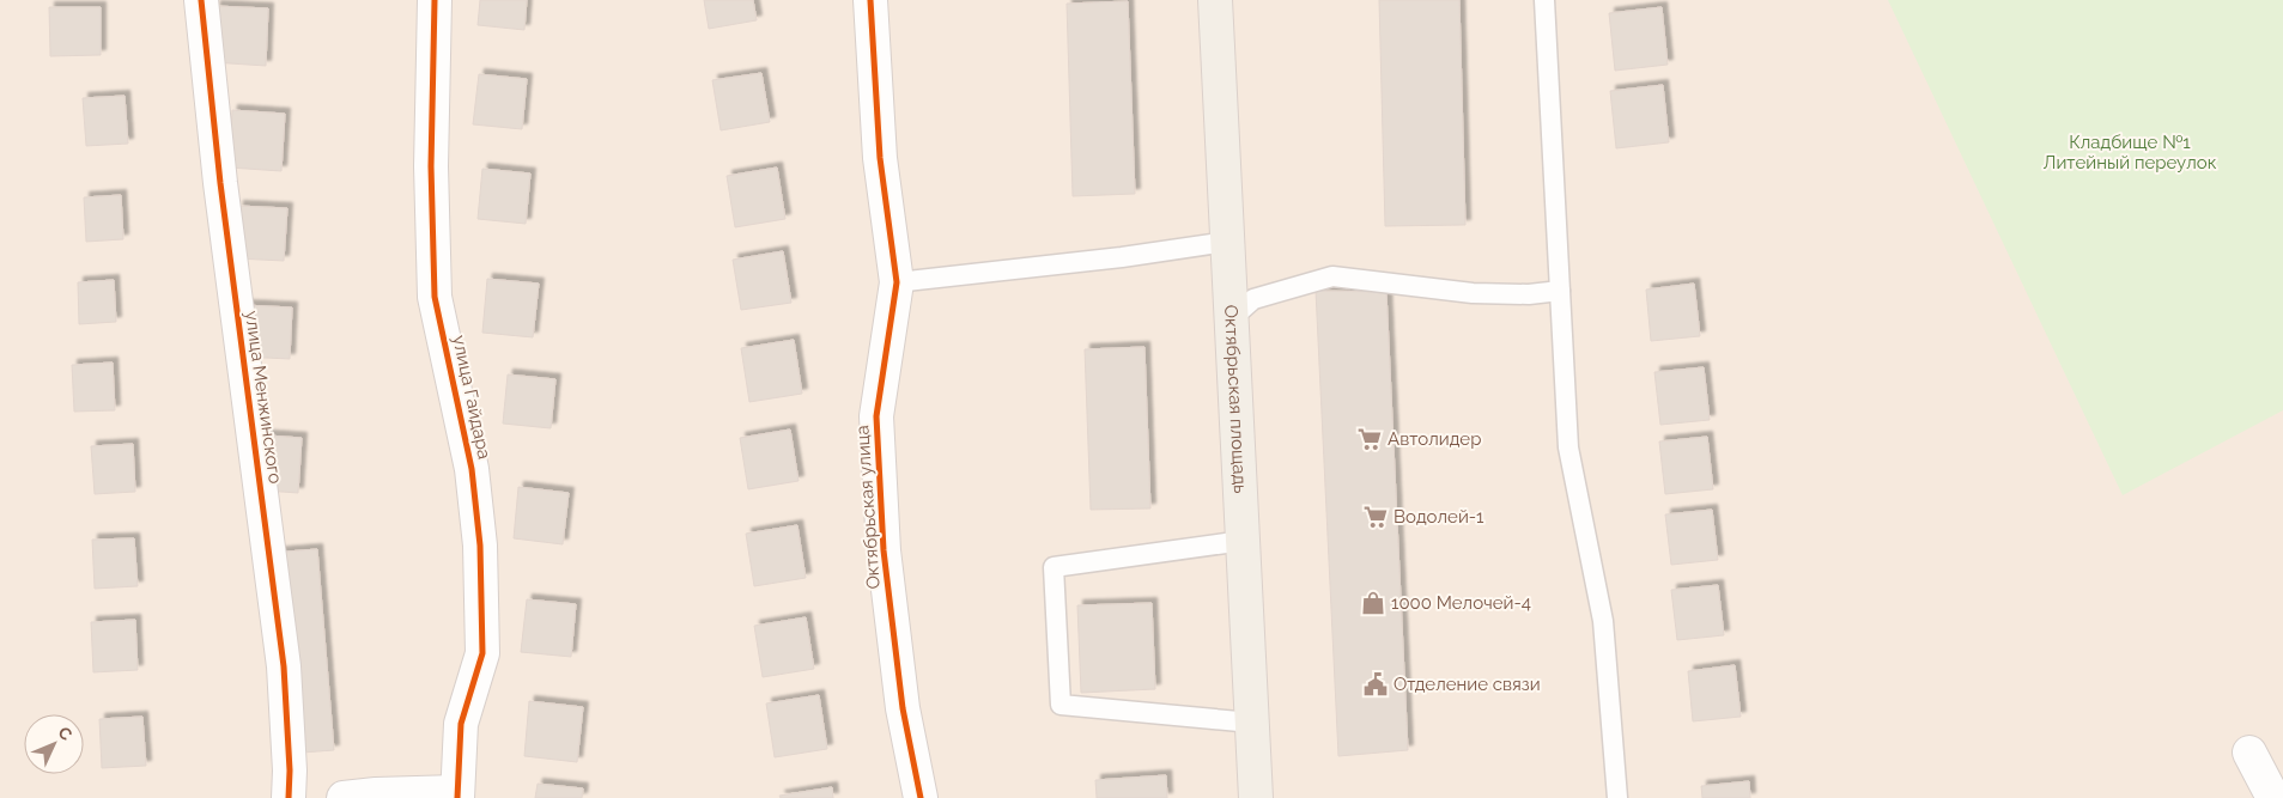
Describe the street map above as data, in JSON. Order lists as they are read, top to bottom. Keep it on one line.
{"streets":{"main road":["Октябрьская площадь"],"street":["улица Менжинского","улица Гайдара","Октябрьская улица"]},"parks":["Кладбище №1 Литейный переулок"],"places":{"supermarket":["Автолидер","Водолей-1"],"shop":["1000 Мелочей-4"],"public building":["Отделение связи"]},"north":"top right"}
